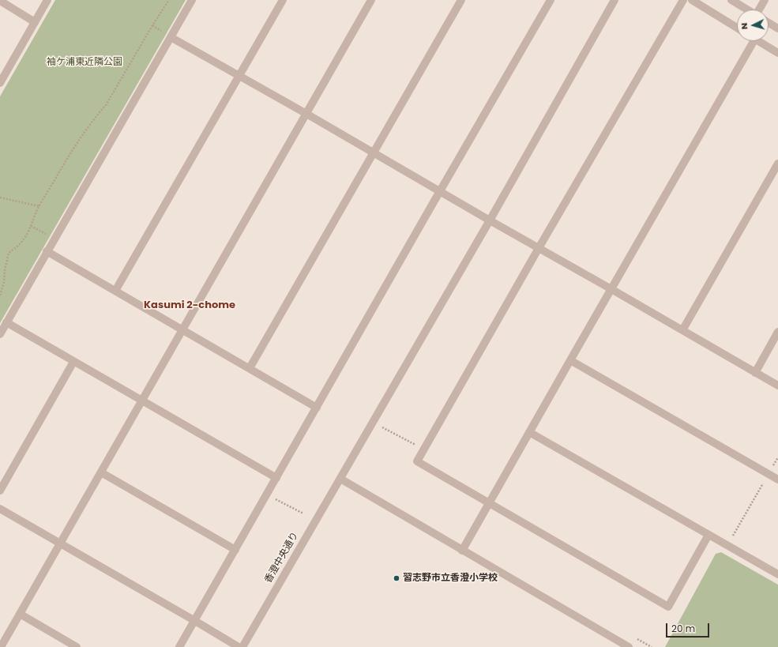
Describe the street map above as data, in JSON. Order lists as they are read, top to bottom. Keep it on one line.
{"streets":{"street":["香澄中央通り"]},"districts":["Kasumi 2-chome"],"parks":["袖ケ浦東近隣公園"],"places":["習志野市立香澄小学校"],"scale_bar":"20 m","north":"left"}
